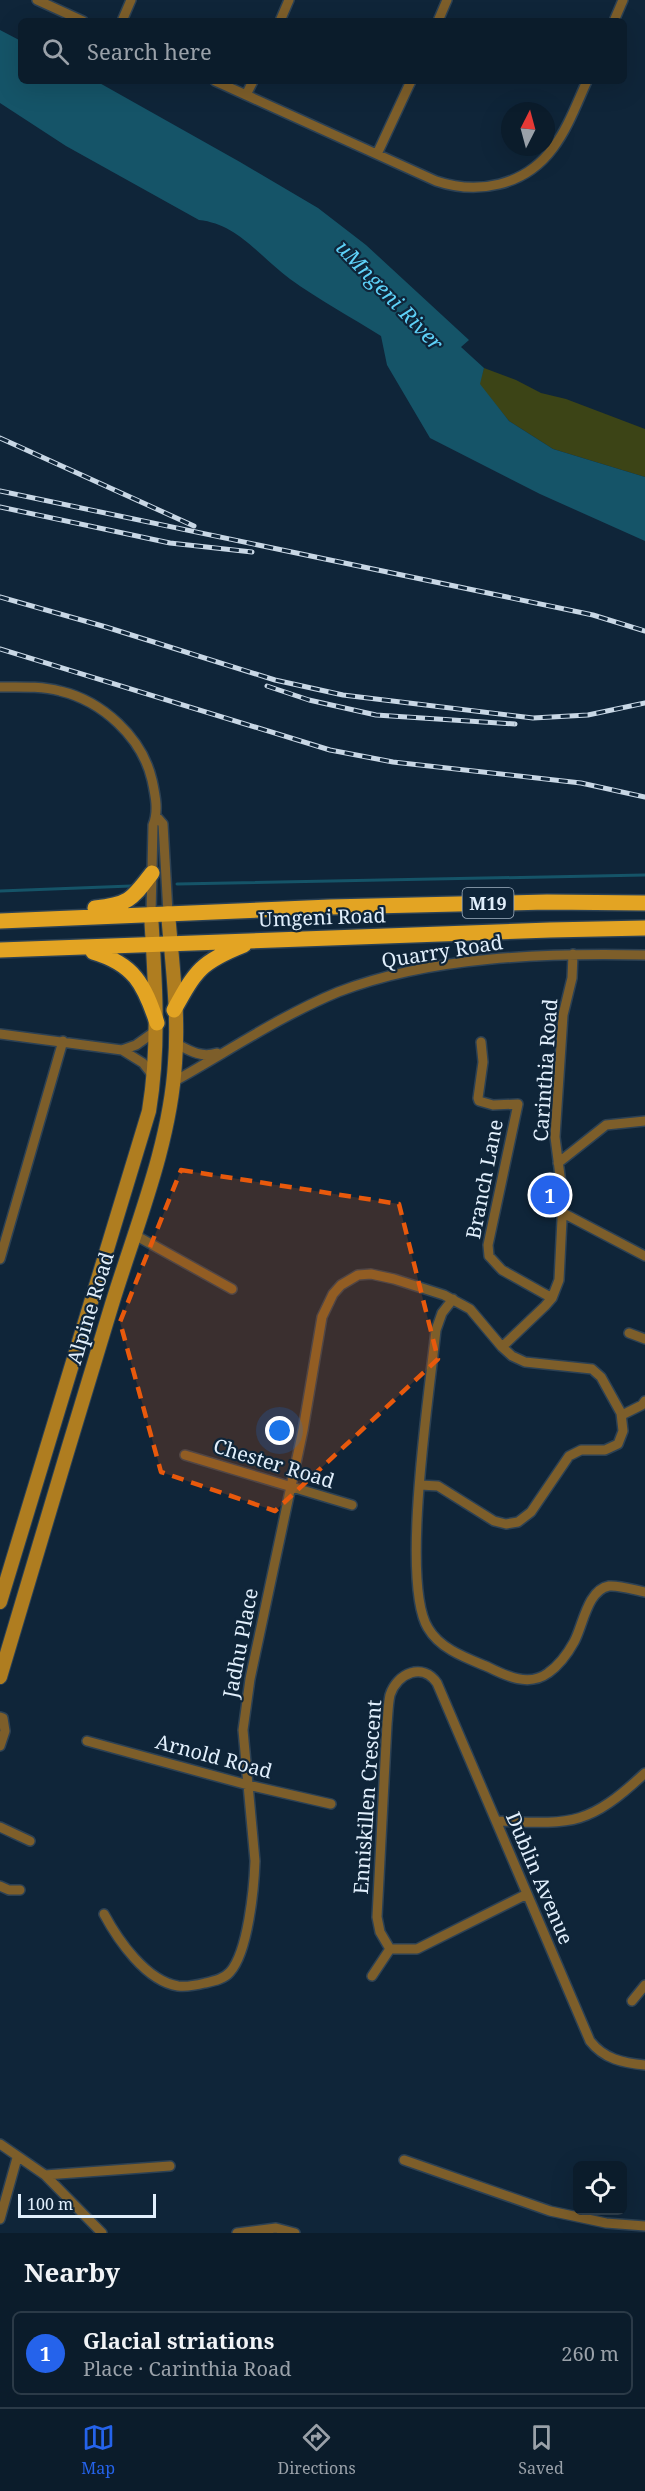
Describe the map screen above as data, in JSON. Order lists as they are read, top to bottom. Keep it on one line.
{"streets":{"highway":["M19","Umgeni Road"],"main road":["Alpine Road"],"street":["Quarry Road","Carinthia Road","Branch Lane","Chester Road","Jadhu Place","Arnold Road","Enniskillen Crescent","Dublin Avenue"]},"crossings":[["Umgeni Road","Alpine Road"],["Quarry Road","Carinthia Road"],["Quarry Road","Alpine Road"],["Carinthia Road","Branch Lane"],["Carinthia Road","Jadhu Place"],["Chester Road","Jadhu Place"],["Jadhu Place","Arnold Road"],["Enniskillen Crescent","Dublin Avenue"]],"water":["uMngeni River"],"scale_bar":"100 m","north":"top","page":{"search":"Search here","pins":"1","scale":"100 m","heading":"Nearby","list":[{"mark":"1","name":"Glacial striations","note":"Place · Carinthia Road","value":"260 m"}],"nav":["Map","Directions","Saved"]}}
